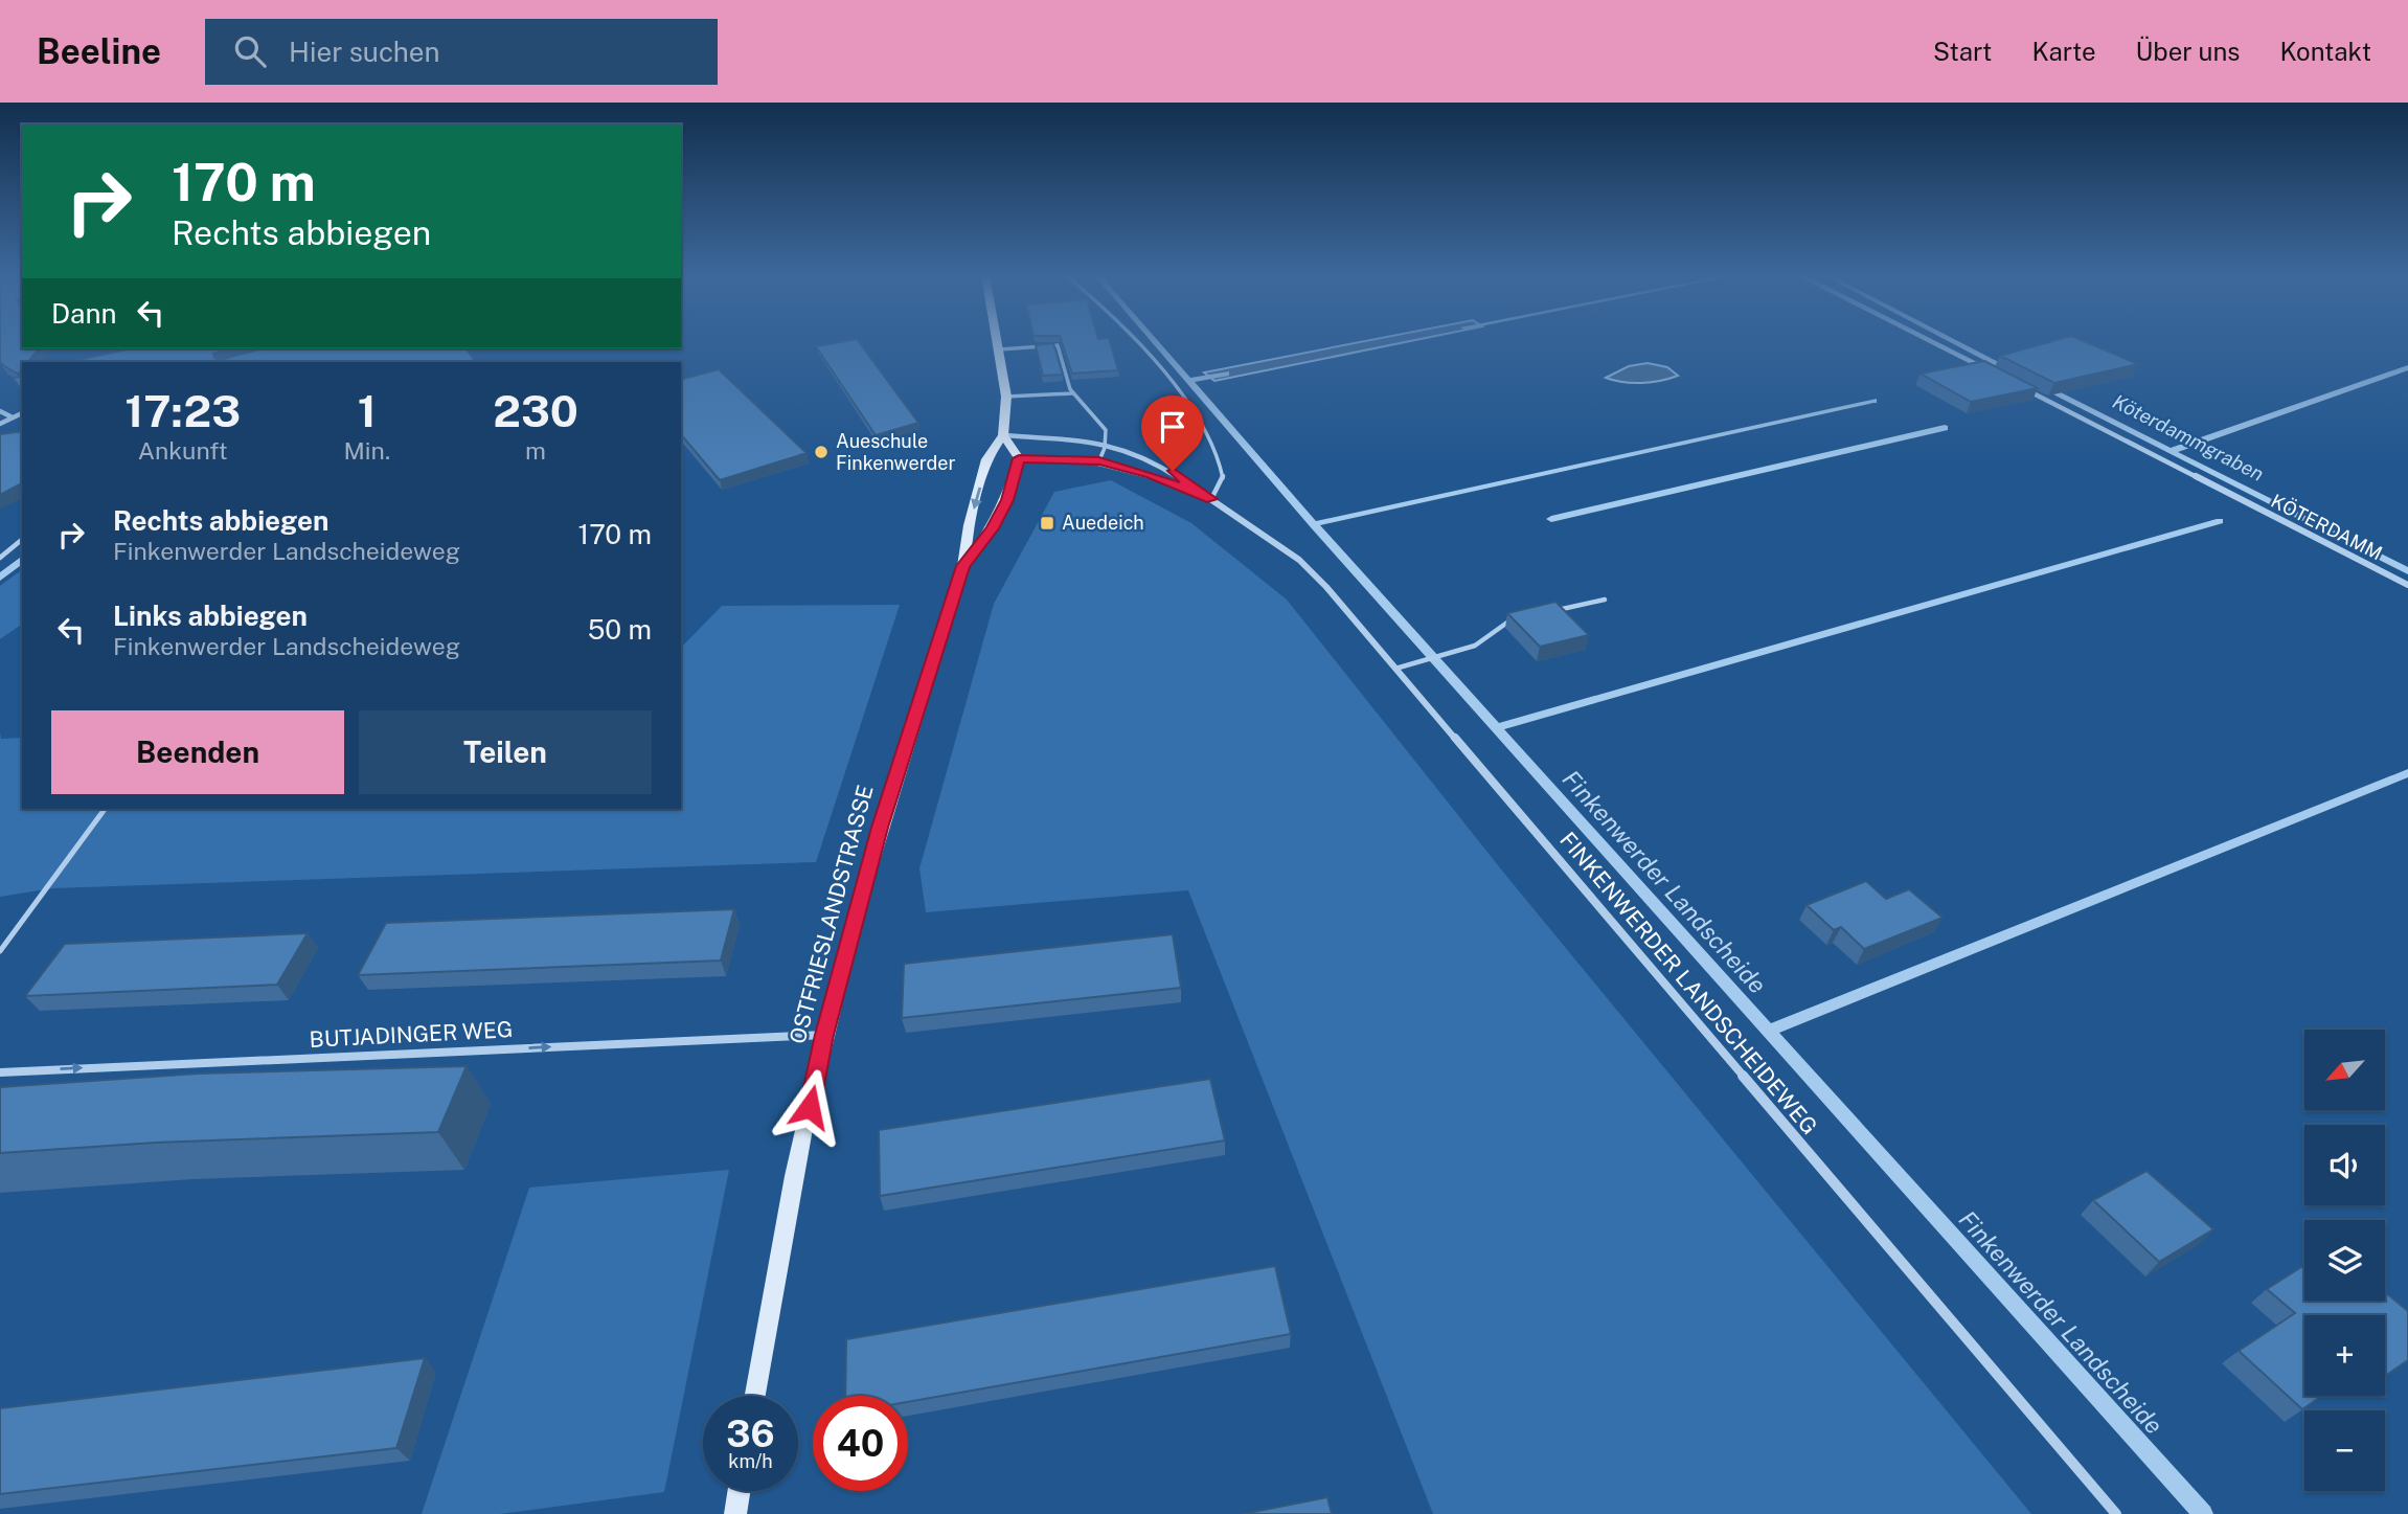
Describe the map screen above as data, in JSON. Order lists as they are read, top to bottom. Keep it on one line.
{"streets":{"street":["KÖTERDAMM","OSTFRIESLANDSTRASSE","FINKENWERDER LANDSCHEIDEWEG","BUTJADINGER WEG"]},"crossings":[["OSTFRIESLANDSTRASSE","FINKENWERDER LANDSCHEIDEWEG"],["OSTFRIESLANDSTRASSE","BUTJADINGER WEG"]],"one_way":["BUTJADINGER WEG"],"water":["Köterdammgraben","Finkenwerder Landscheide"],"places":{"other":["Aueschule Finkenwerder"],"transit":["Auedeich"]},"north":"bottom left","page":{"header":"Beeline","search":"Hier suchen","nav":["Start","Karte","Über uns","Kontakt"],"turn":["170 m","Rechts abbiegen"],"then":"Dann","eta":["17:23","Ankunft","1","Min.","230","m"],"list":[{"name":"Rechts abbiegen","note":"Finkenwerder Landscheideweg","value":"170 m"},{"name":"Links abbiegen","note":"Finkenwerder Landscheideweg","value":"50 m"}],"buttons":["Beenden","Teilen"],"map_buttons":["+","−"],"speed":"36 km/h","limit":"40"}}
